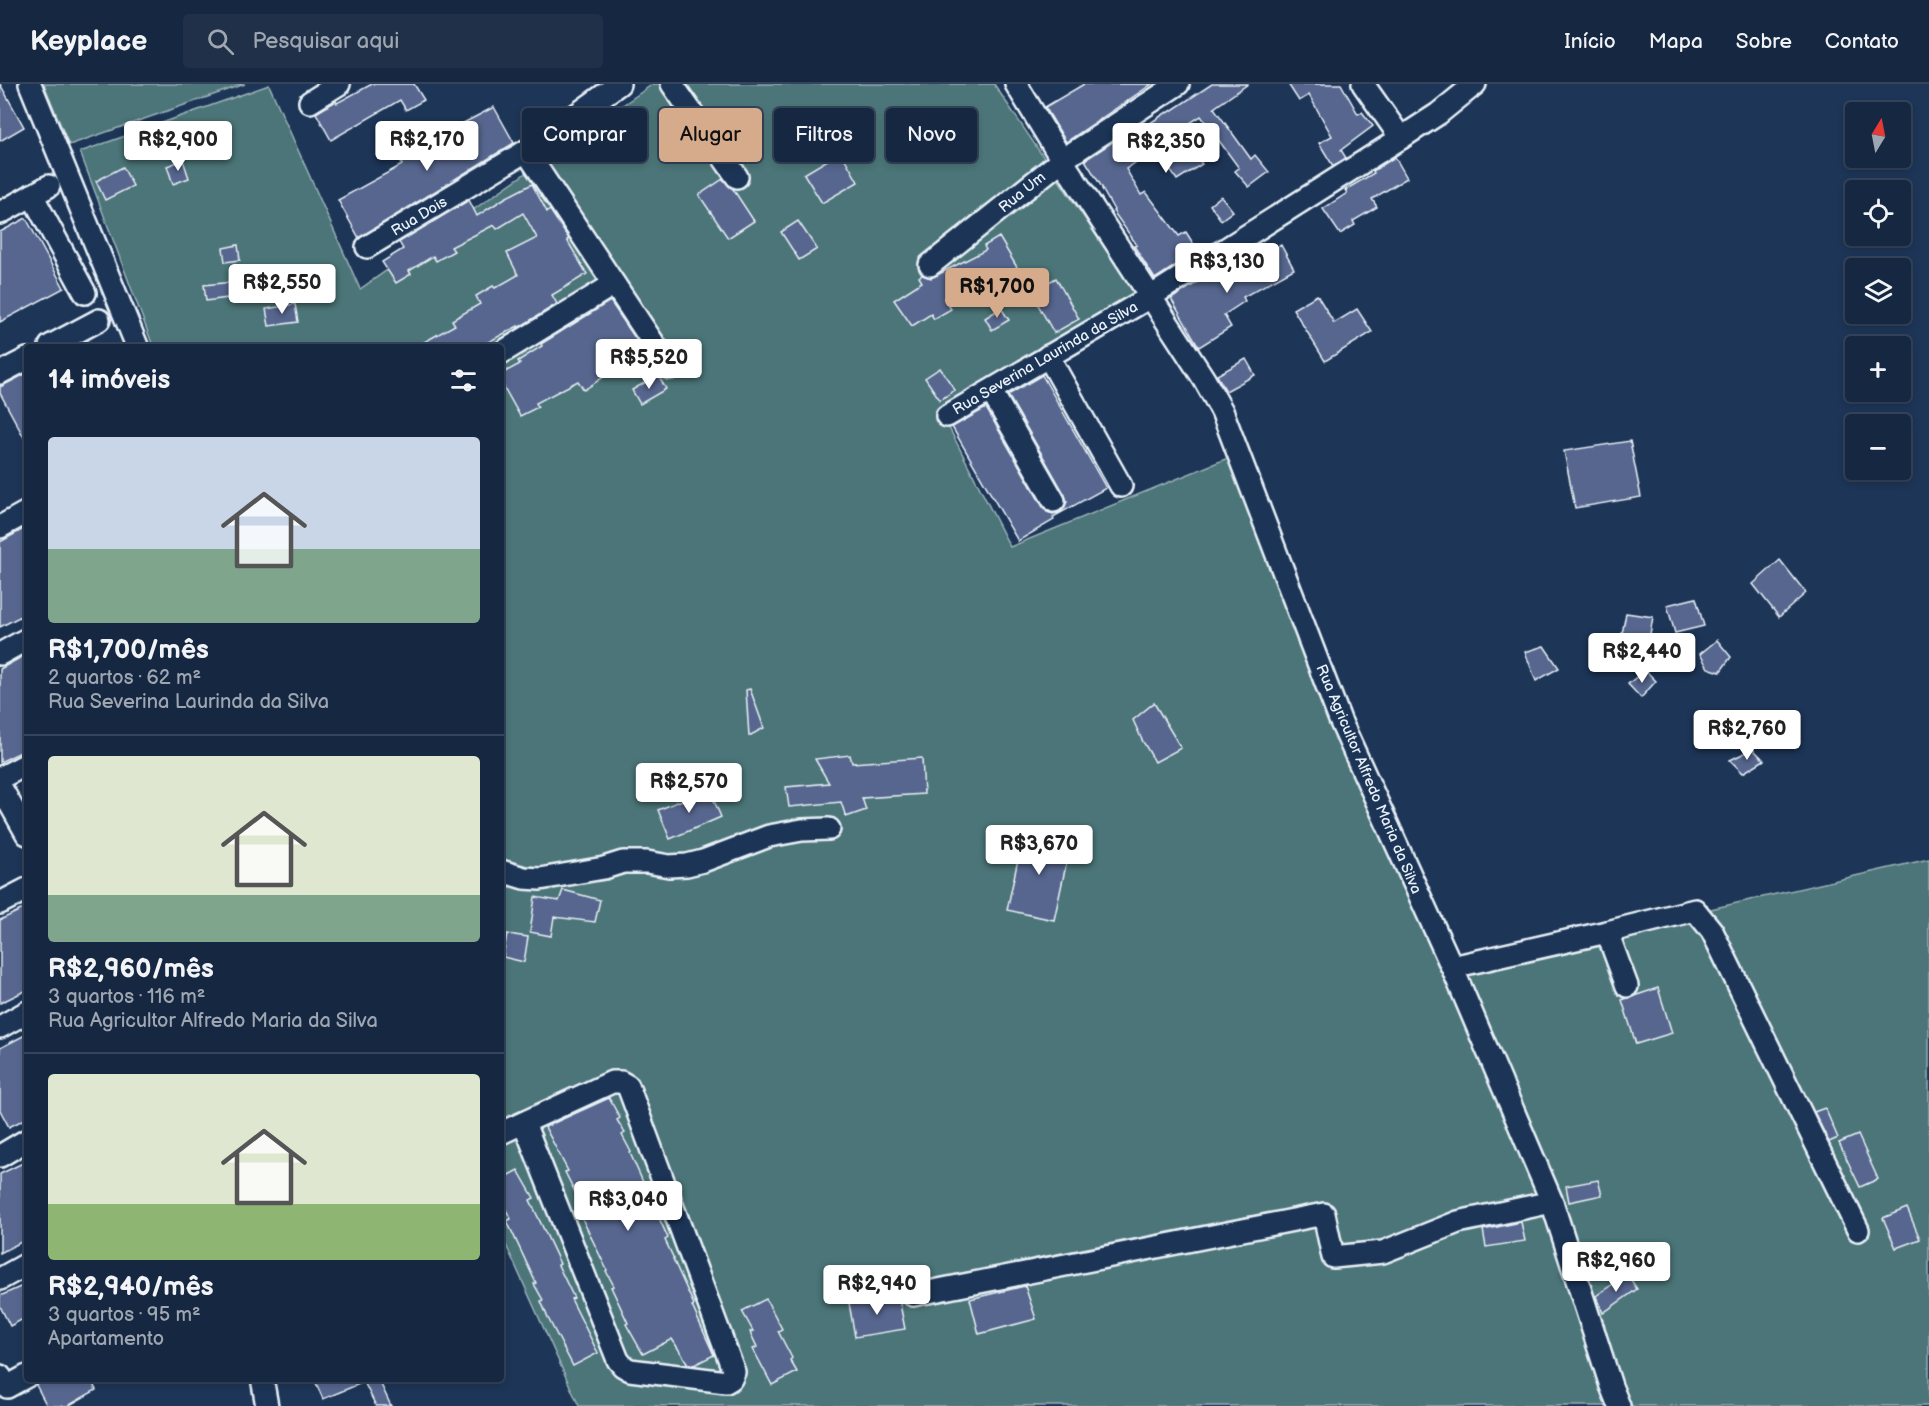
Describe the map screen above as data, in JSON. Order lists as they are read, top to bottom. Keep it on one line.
{"streets":{"street":["Rua Um","Rua Dois","Rua Severina Laurinda da Silva","Rua Agricultor Alfredo Maria da Silva"]},"crossings":[["Rua Um","Rua Agricultor Alfredo Maria da Silva"],["Rua Severina Laurinda da Silva","Rua Agricultor Alfredo Maria da Silva"]],"north":"top","page":{"header":"Keyplace","search":"Pesquisar aqui","nav":["Início","Mapa","Sobre","Contato"],"map_buttons":["+","−"],"chip":["Comprar","Alugar","Filtros","Novo"],"price":["R$2,900","R$2,170","R$2,350","R$3,130","R$2,550","R$1,700","R$5,520","R$2,440","R$2,760","R$2,570","R$3,670","R$3,040","R$2,960","R$2,940"],"heading":"14 imóveis","list":[{"name":"R$1,700/mês","note":"2 quartos · 62 m² · Rua Severina Laurinda da Silva"},{"name":"R$2,960/mês","note":"3 quartos · 116 m² · Rua Agricultor Alfredo Maria da Silva"},{"name":"R$2,940/mês","note":"3 quartos · 95 m² · Apartamento"}]}}
